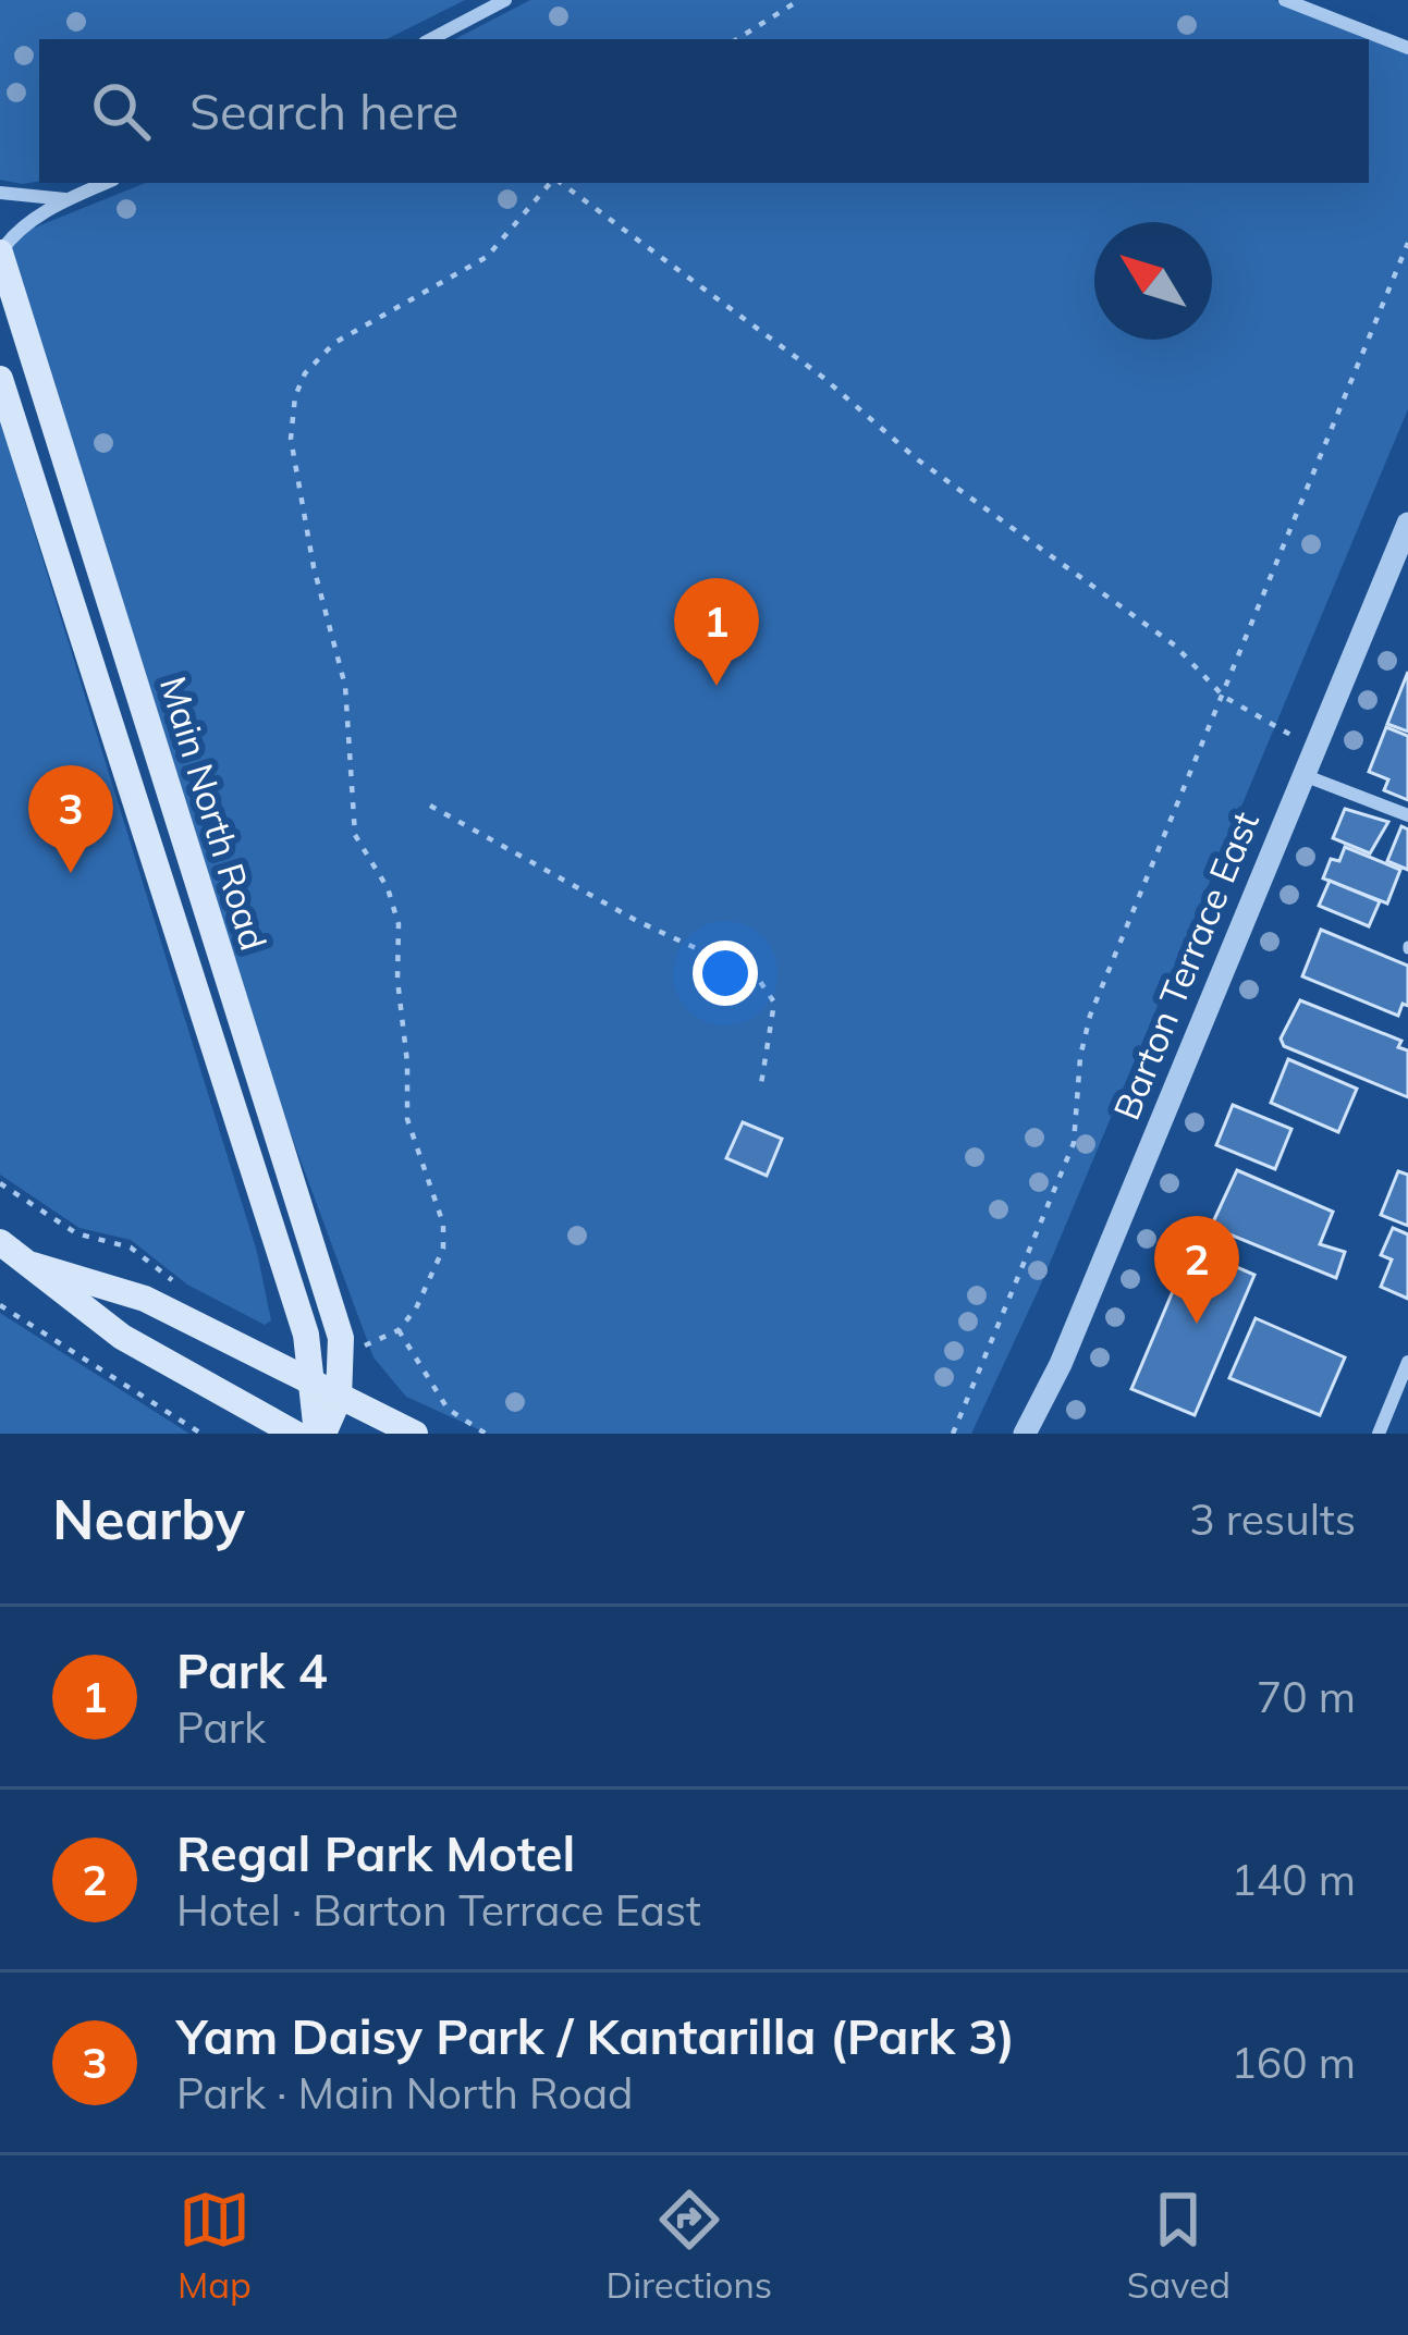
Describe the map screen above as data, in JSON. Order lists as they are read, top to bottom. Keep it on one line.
{"streets":{"main road":["Main North Road"],"street":["Barton Terrace East"]},"north":"top left","page":{"search":"Search here","pins":["1","3","2"],"heading":["Nearby","3 results"],"list":[{"mark":"1","name":"Park 4","note":"Park","value":"70 m"},{"mark":"2","name":"Regal Park Motel","note":"Hotel · Barton Terrace East","value":"140 m"},{"mark":"3","name":"Yam Daisy Park / Kantarilla (Park 3)","note":"Park · Main North Road","value":"160 m"}],"nav":["Map","Directions","Saved"]}}
